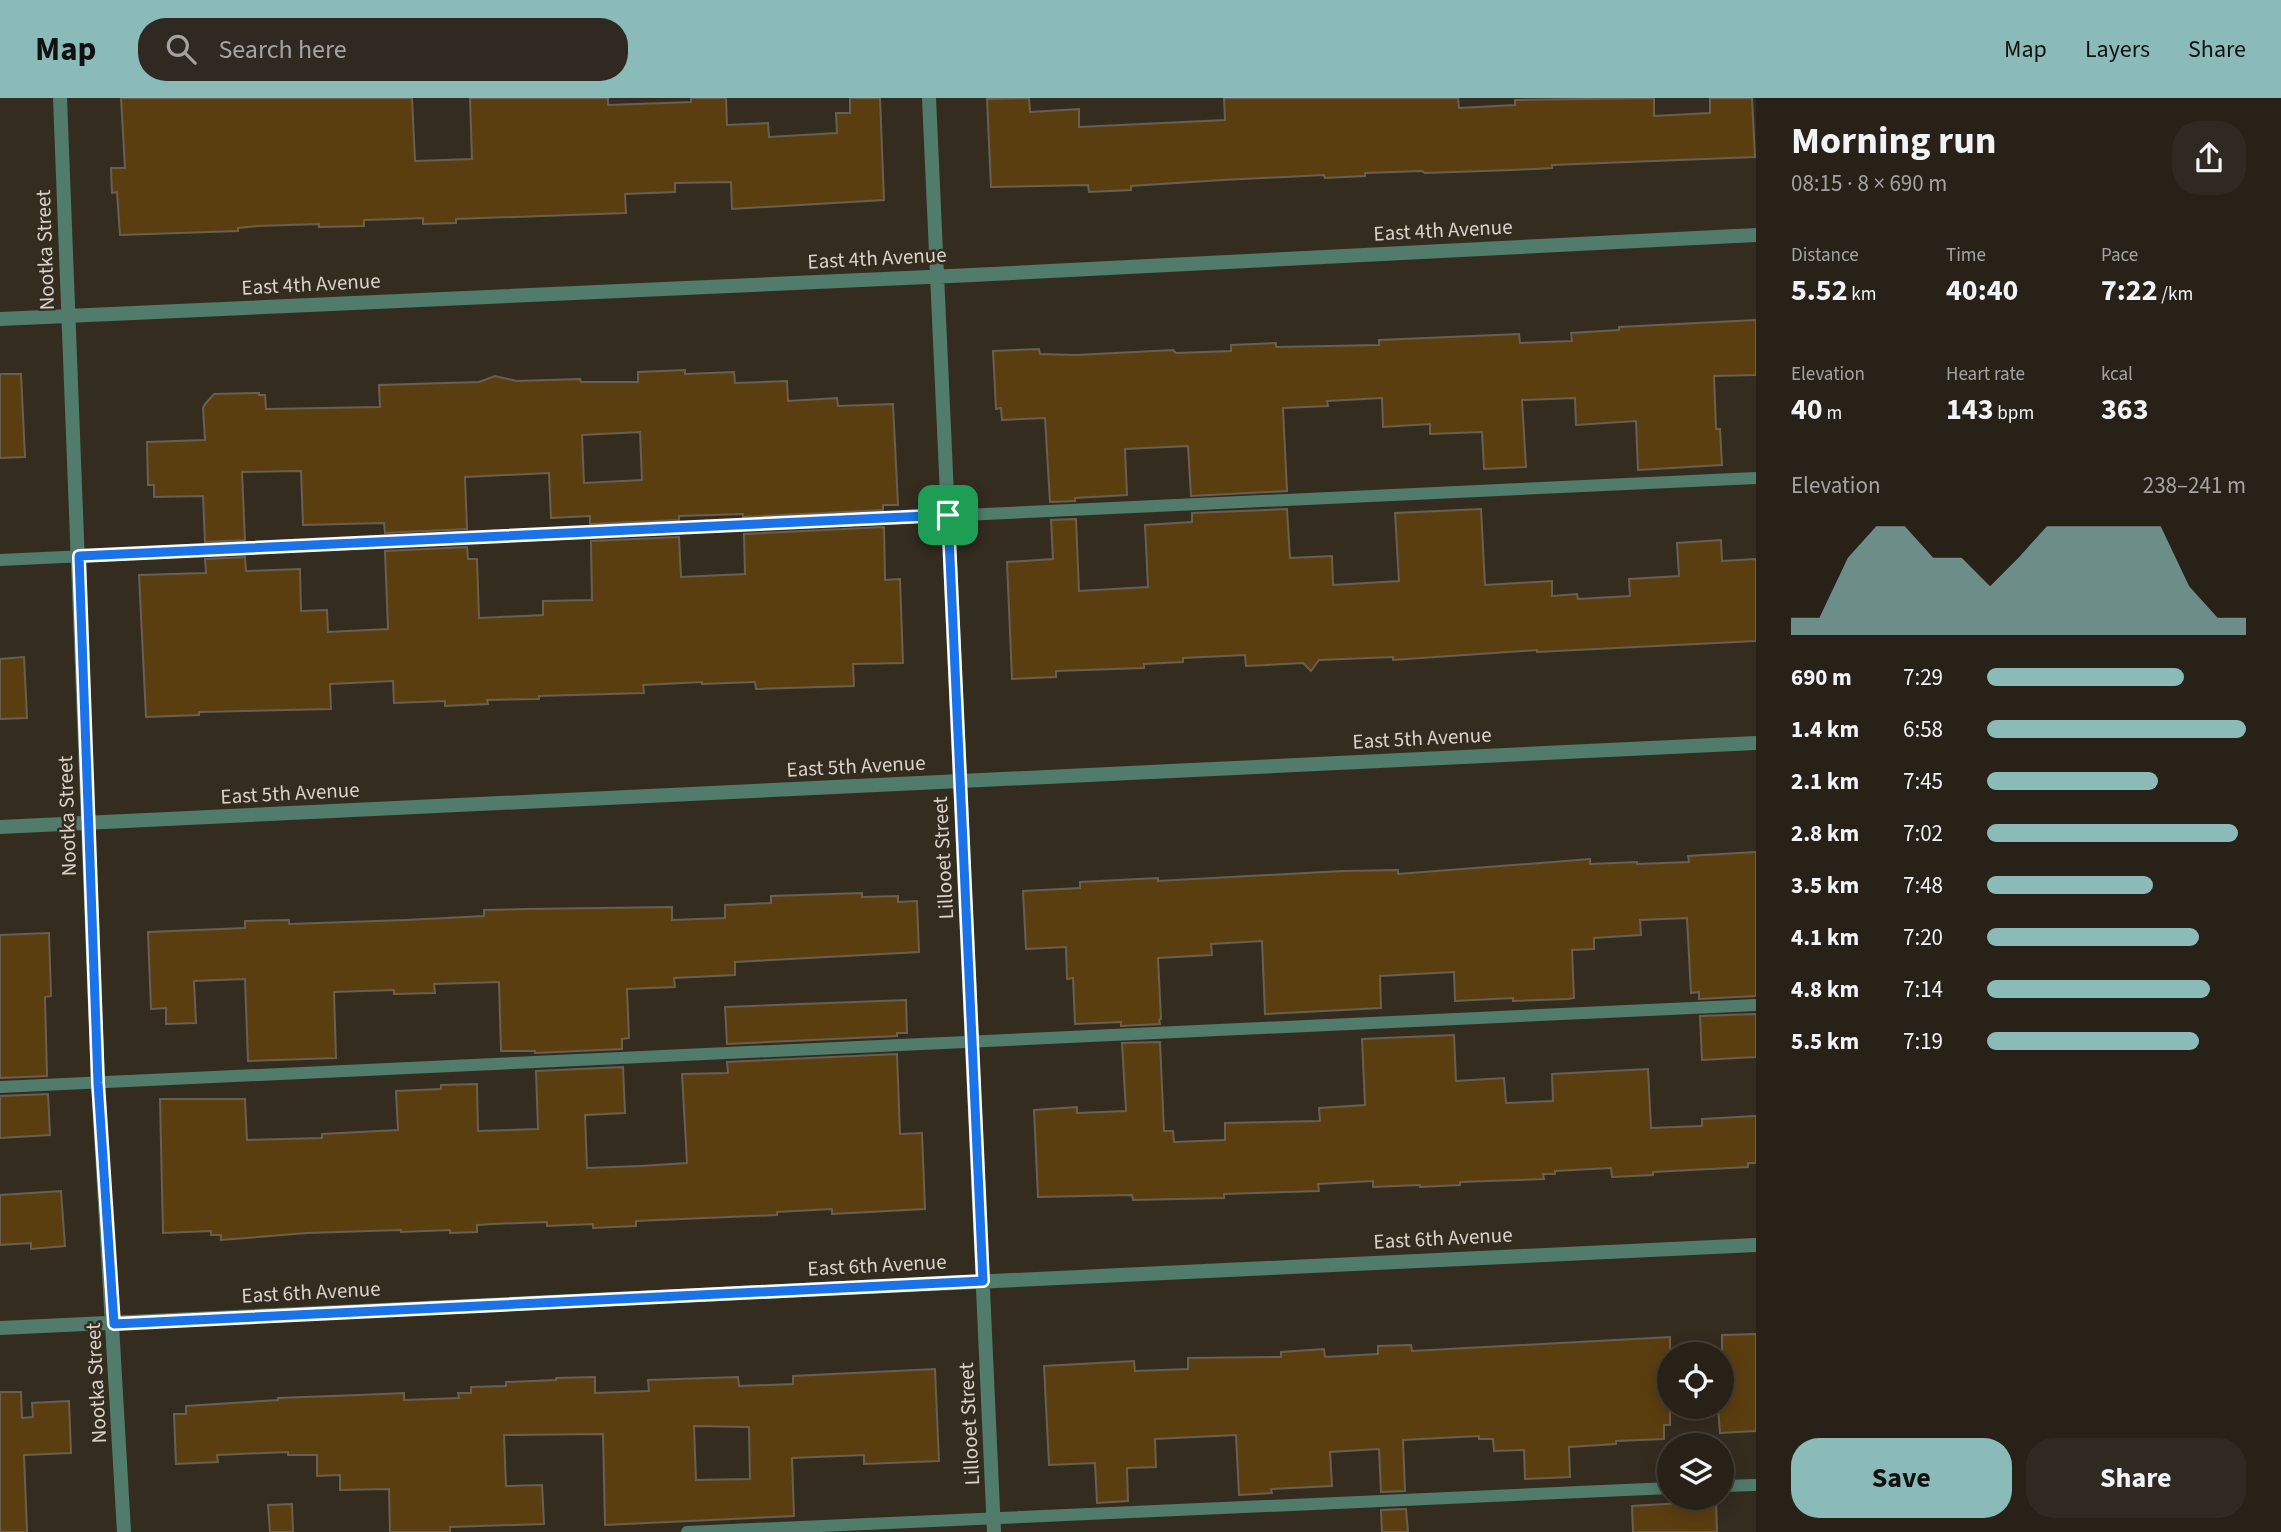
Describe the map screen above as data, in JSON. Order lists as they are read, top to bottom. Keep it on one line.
{"streets":{"street":["East 4th Avenue","Nootka Street","East 5th Avenue","Lillooet Street","East 6th Avenue"]},"crossings":[["East 4th Avenue","Nootka Street"],["East 4th Avenue","Lillooet Street"],["Nootka Street","East 5th Avenue"],["Nootka Street","East 6th Avenue"],["East 5th Avenue","Lillooet Street"],["Lillooet Street","East 6th Avenue"]],"page":{"header":"Map","search":"Search here","nav":["Map","Layers","Share"],"heading":["Morning run","08:15 · 8 × 690 m"],"stats":[["Distance","5.52 km"],["Time","40:40"],["Pace","7:22 /km"],["Elevation","40 m"],["Heart rate","143 bpm"],["kcal","363"]],"chart":["Elevation","238–241 m"],"list":[{"name":"690 m","note":"7:29"},{"name":"1.4 km","note":"6:58"},{"name":"2.1 km","note":"7:45"},{"name":"2.8 km","note":"7:02"},{"name":"3.5 km","note":"7:48"},{"name":"4.1 km","note":"7:20"},{"name":"4.8 km","note":"7:14"},{"name":"5.5 km","note":"7:19"}],"buttons":["Save","Share"]}}
